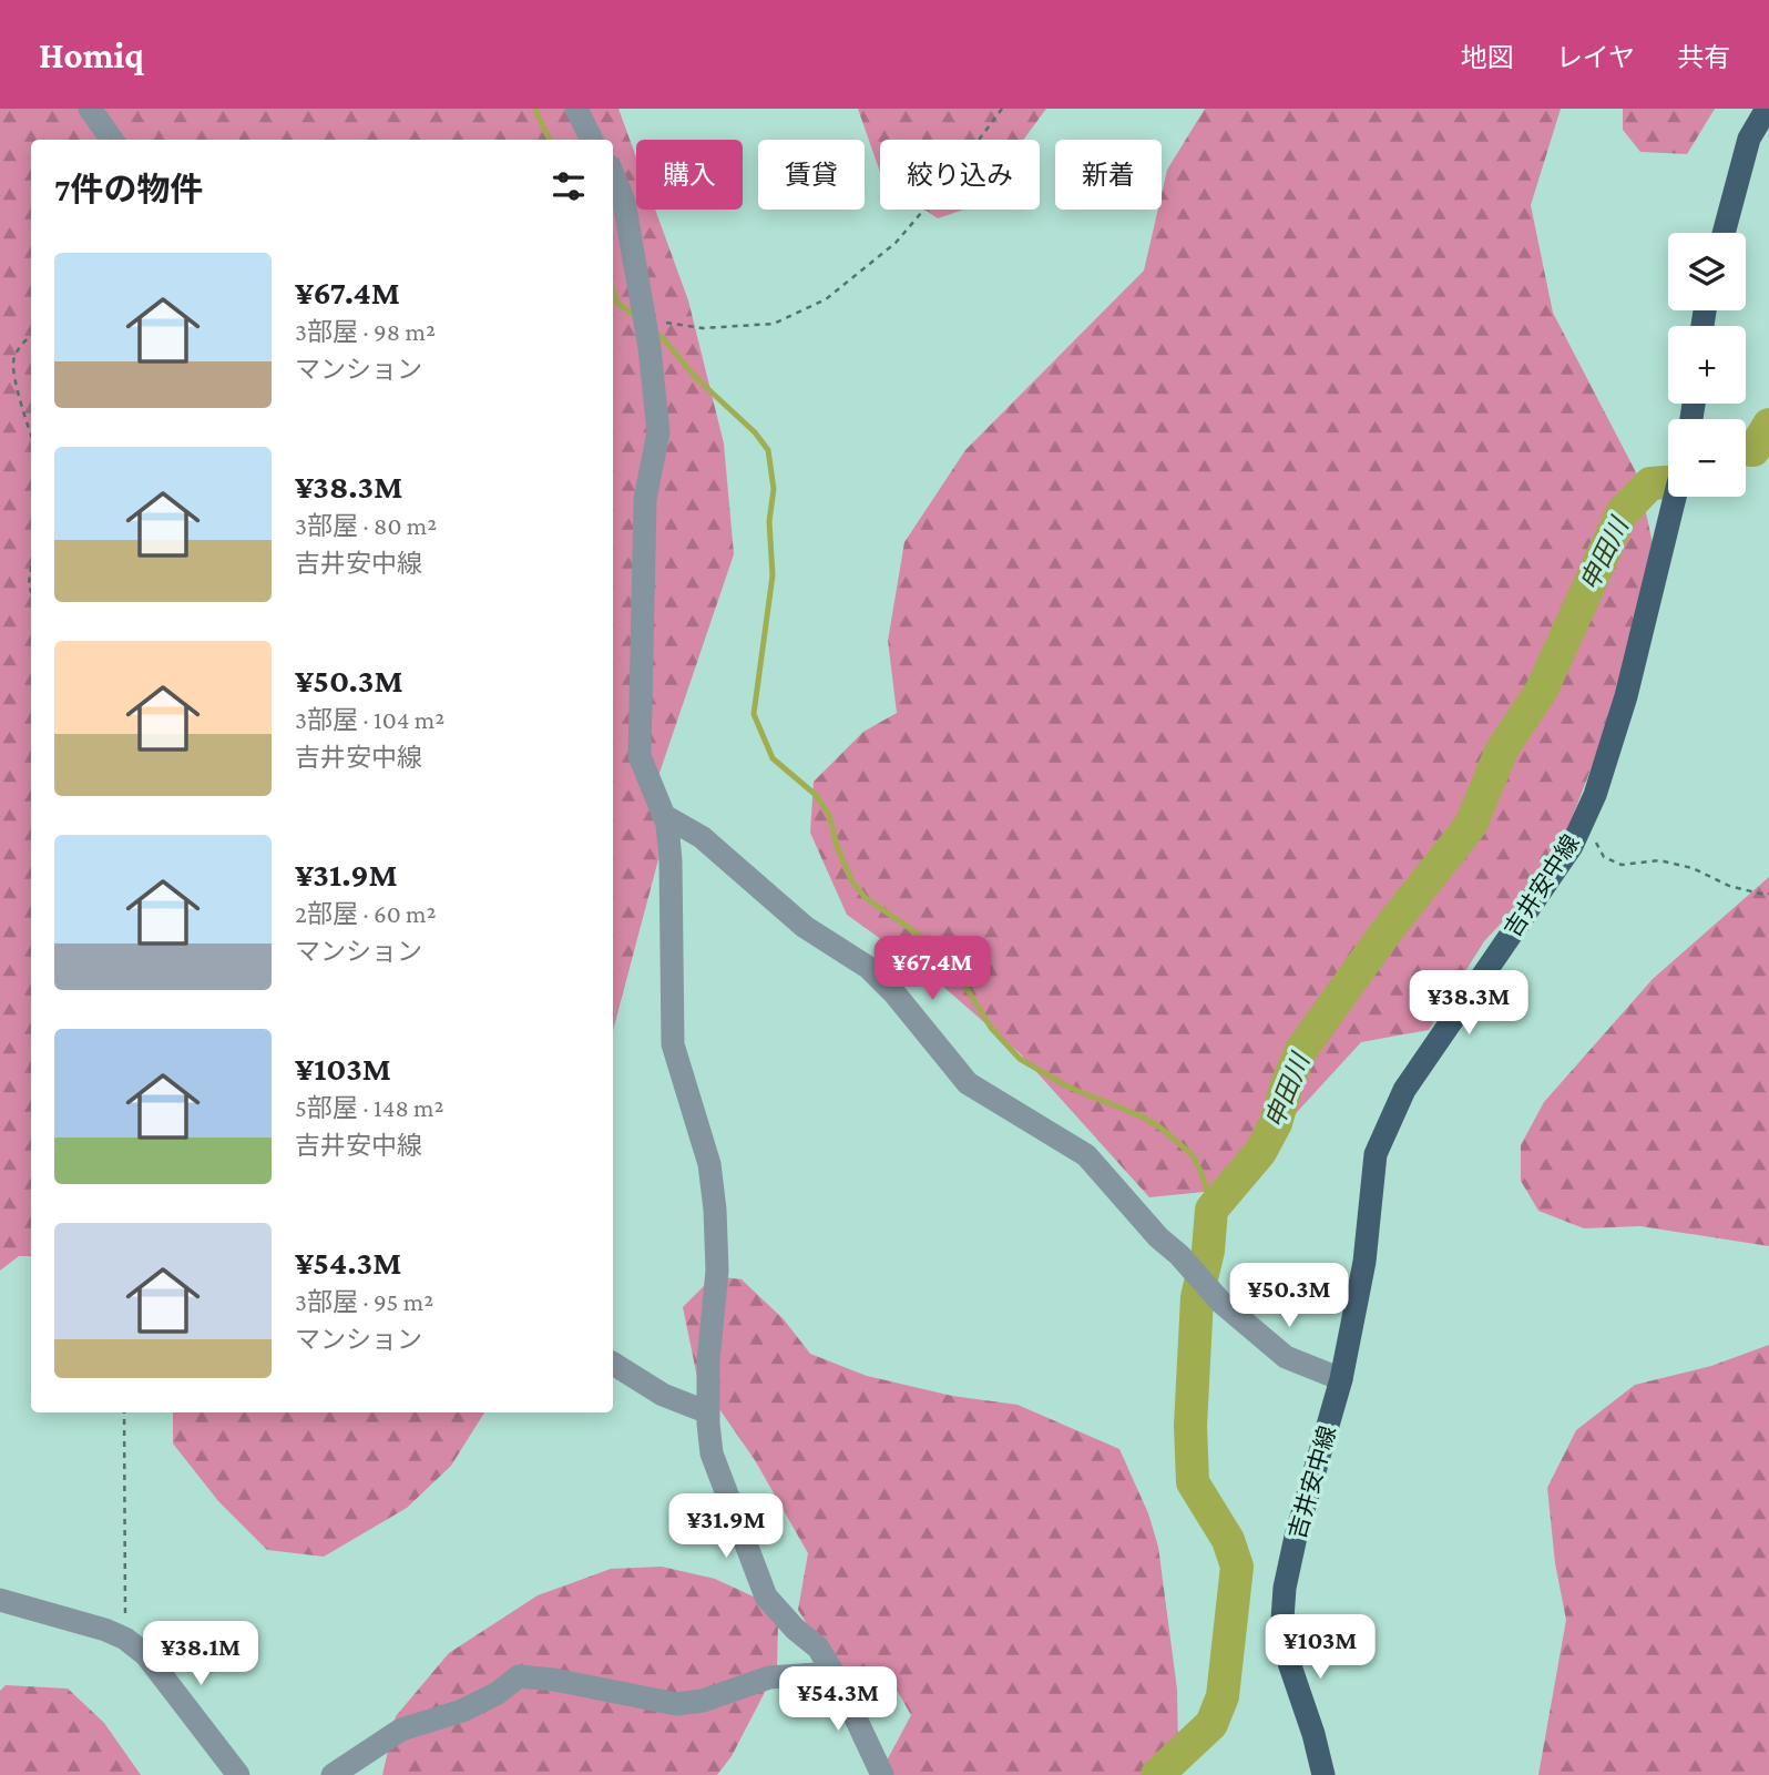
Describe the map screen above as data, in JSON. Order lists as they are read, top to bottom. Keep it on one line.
{"streets":{"main road":["吉井安中線"]},"water":["申田川"],"page":{"header":"Homiq","nav":["地図","レイヤ","共有"],"chip":["購入","賃貸","絞り込み","新着"],"heading":"7件の物件","map_buttons":["+","−"],"list":[{"name":"¥67.4M","note":"3部屋 · 98 m² · マンション"},{"name":"¥38.3M","note":"3部屋 · 80 m² · 吉井安中線"},{"name":"¥50.3M","note":"3部屋 · 104 m² · 吉井安中線"},{"name":"¥31.9M","note":"2部屋 · 60 m² · マンション"},{"name":"¥103M","note":"5部屋 · 148 m² · 吉井安中線"},{"name":"¥54.3M","note":"3部屋 · 95 m² · マンション"}],"price":["¥67.4M","¥38.3M","¥50.3M","¥31.9M","¥103M","¥38.1M","¥54.3M"]}}
